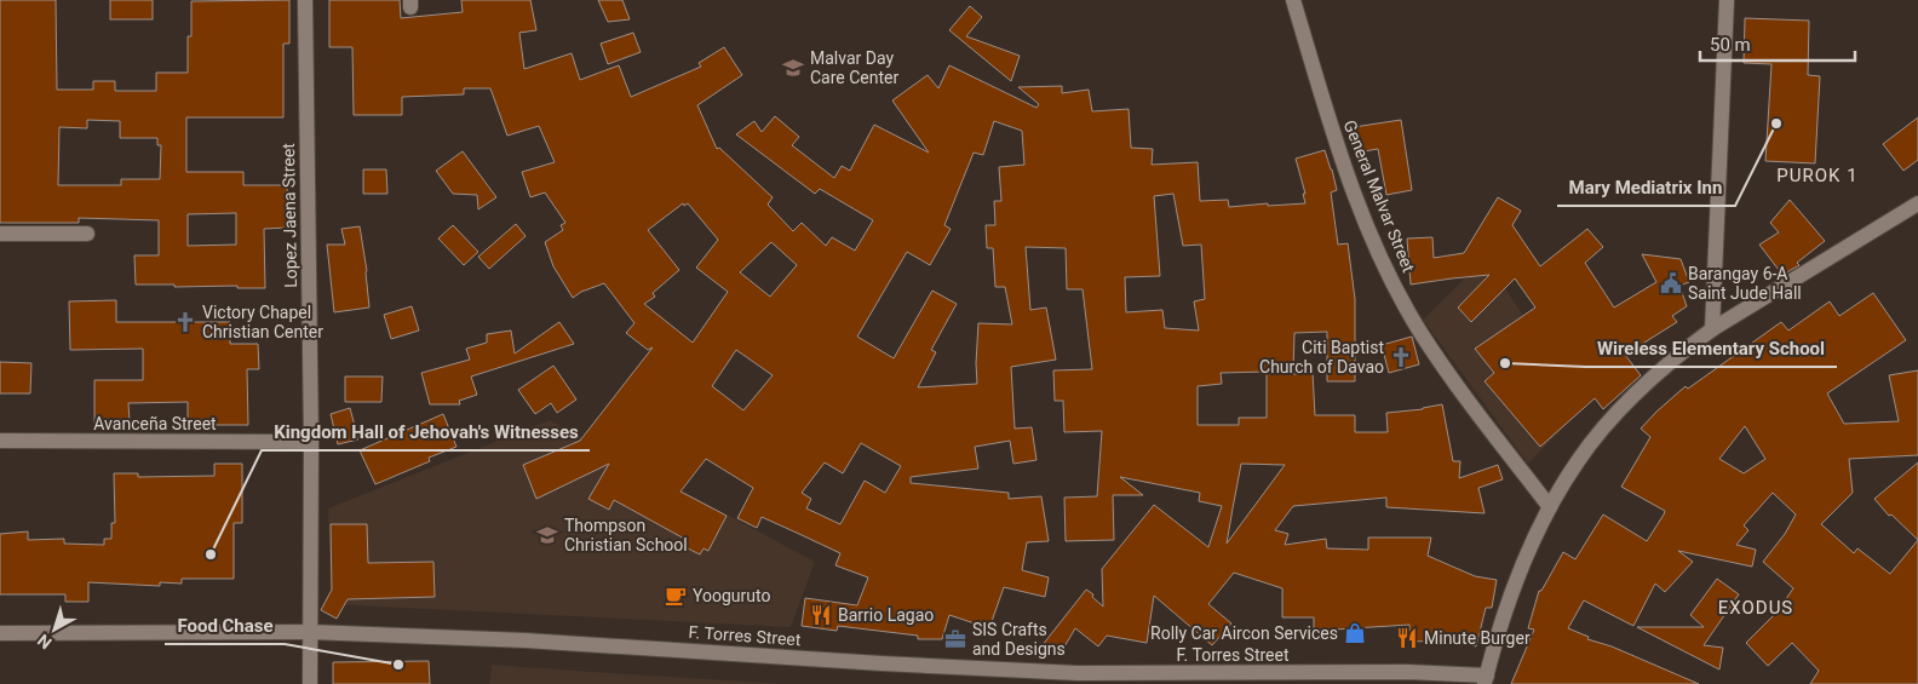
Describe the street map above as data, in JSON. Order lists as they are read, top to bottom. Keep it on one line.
{"streets":{"main road":["General Malvar Street","Lopez Jaena Street","Avanceña Street","F. Torres Street"]},"crossings":[["Lopez Jaena Street","Avanceña Street"],["Lopez Jaena Street","F. Torres Street"]],"districts":["PUROK 1","EXODUS"],"places":{"school or university":["Malvar Day Care Center","Thompson Christian School"],"other":["Mary Mediatrix Inn","Wireless Elementary School","Kingdom Hall of Jehovah's Witnesses","Food Chase"],"public building":["Barangay 6-A Saint Jude Hall"],"church":["Victory Chapel Christian Center","Citi Baptist Church of Davao"],"cafe":["Yooguruto"],"restaurant":["Barrio Lagao","Minute Burger"],"shop":["Rolly Car Aircon Services"],"office":["SIS Crafts and Designs"]},"scale_bar":"50 m","north":"bottom left"}
